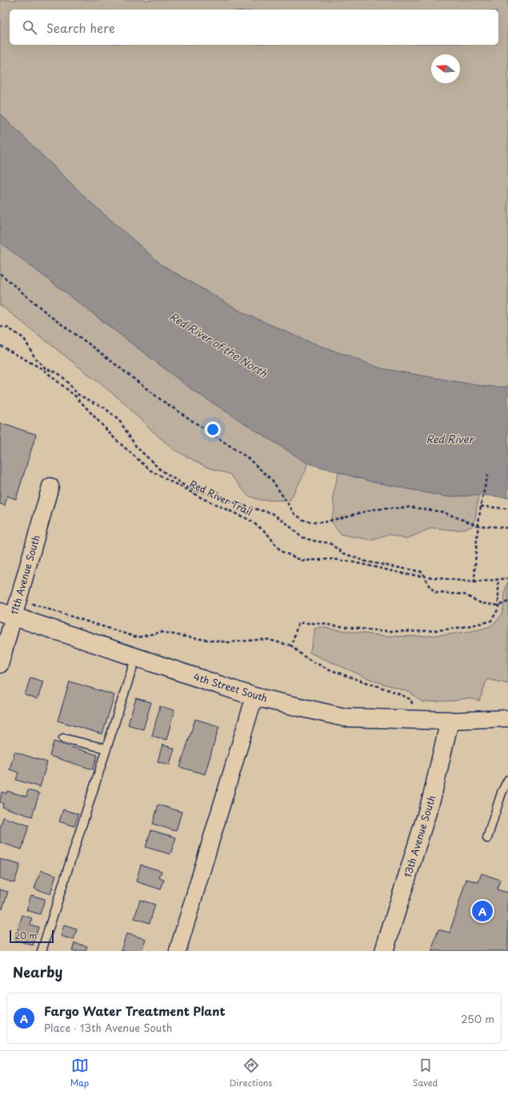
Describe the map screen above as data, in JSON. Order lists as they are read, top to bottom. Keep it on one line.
{"streets":{"street":["11th Avenue South","4th Street South","13th Avenue South"],"path":["Red River Trail"]},"crossings":[["11th Avenue South","4th Street South"],["4th Street South","13th Avenue South"]],"water":["Red River of the North","Red River"],"scale_bar":"20 m","north":"left","page":{"search":"Search here","pins":"A","scale":"20 m","heading":"Nearby","list":[{"mark":"A","name":"Fargo Water Treatment Plant","note":"Place · 13th Avenue South","value":"250 m"}],"nav":["Map","Directions","Saved"]}}
